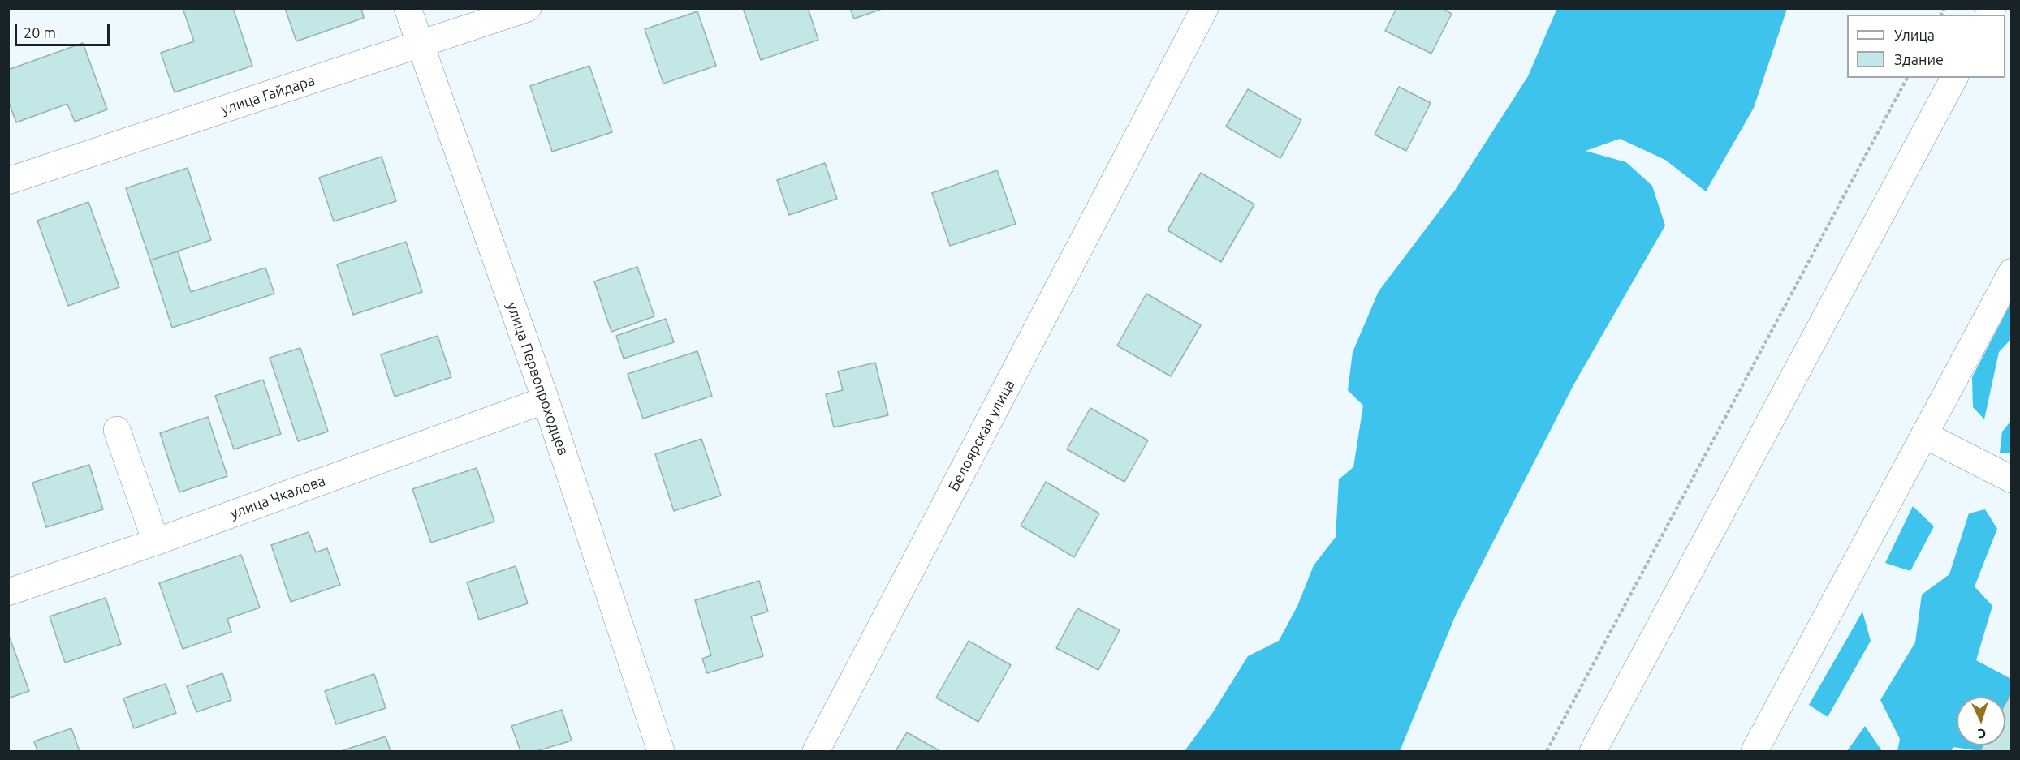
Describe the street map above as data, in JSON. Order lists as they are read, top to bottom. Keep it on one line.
{"streets":{"street":["улица Гайдара","улица Первопроходцев","Белоярская улица","улица Чкалова"]},"crossings":[["улица Гайдара","улица Первопроходцев"],["улица Первопроходцев","улица Чкалова"]],"legend":["Улица","Здание"],"scale_bar":"20 m","north":"bottom"}
